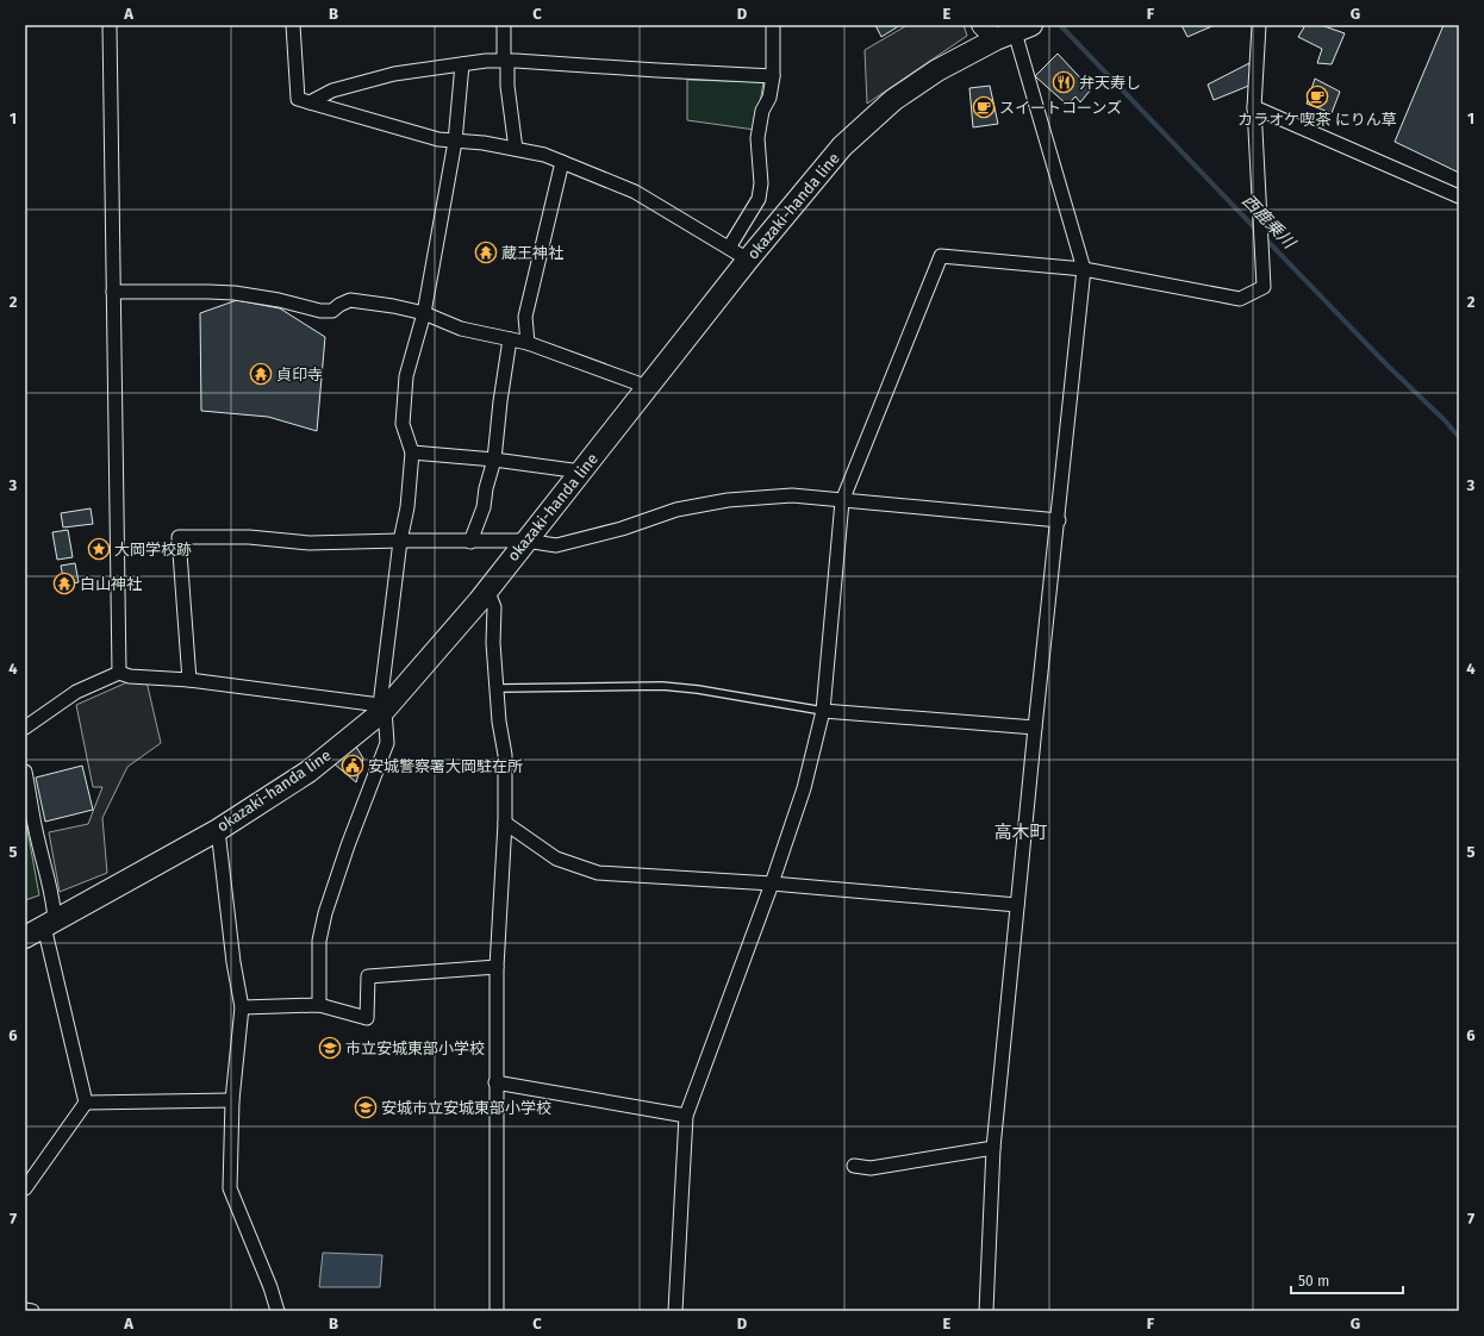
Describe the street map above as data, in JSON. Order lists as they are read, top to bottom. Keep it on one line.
{"streets":{"main road":["okazaki-handa line"]},"districts":["高木町"],"water":["西鹿乗川"],"places":{"restaurant":["弁天寿し"],"cafe":["カラオケ喫茶 にりん草","スイートコーンズ"],"temple":["蔵王神社","貞印寺","白山神社"],"place":["大岡学校跡"],"public building":["安城警察署大岡駐在所"],"school or university":["市立安城東部小学校","安城市立安城東部小学校"]},"scale_bar":"50 m","grid":{"columns":["A","B","C","D","E","F","G"],"rows":["1","2","3","4","5","6","7"]}}
